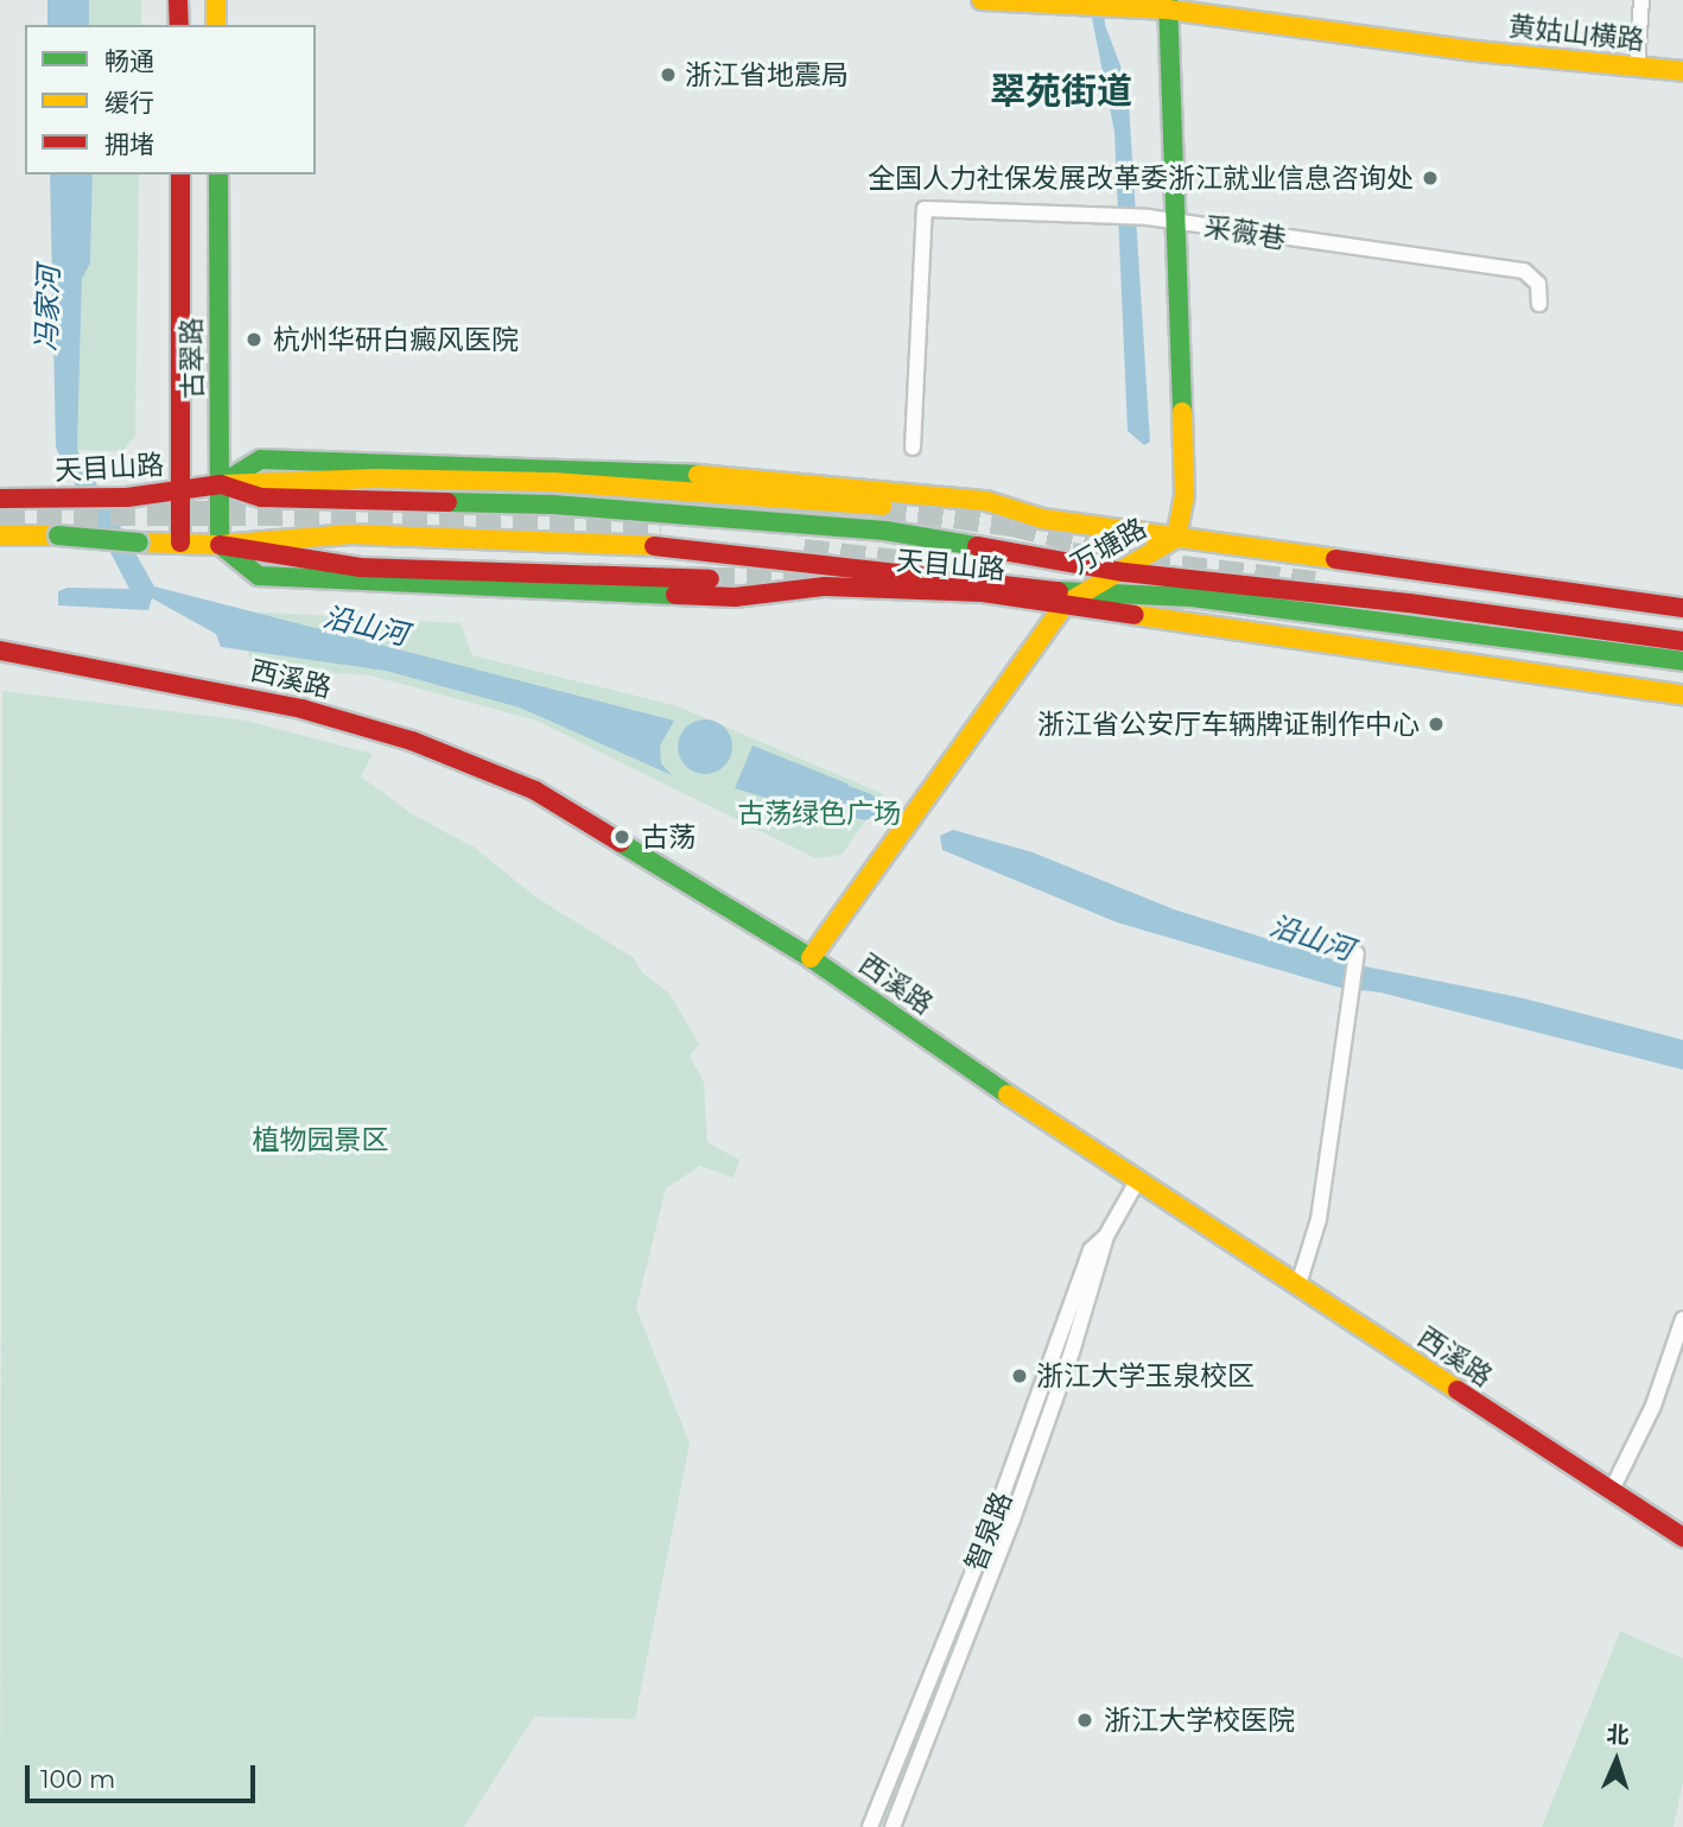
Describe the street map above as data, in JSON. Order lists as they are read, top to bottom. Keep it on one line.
{"streets":{"main road":["黄姑山横路","古翠路","天目山路","万塘路","西溪路"],"street":["采薇巷","智泉路"]},"crossings":[["黄姑山横路","万塘路"],["采薇巷","万塘路"],["古翠路","天目山路"],["天目山路","万塘路"],["万塘路","西溪路"],["西溪路","智泉路"]],"districts":["翠苑街道"],"water":["冯家河","沿山河"],"parks":["古荡绿色广场","植物园景区"],"places":["浙江省地震局","全国人力社保发展改革委浙江就业信息咨询处","杭州华研白癜风医院","浙江省公安厅车辆牌证制作中心","古荡","浙江大学玉泉校区","浙江大学校医院"],"legend":["畅通","缓行","拥堵"],"scale_bar":"100 m","north":"top"}
